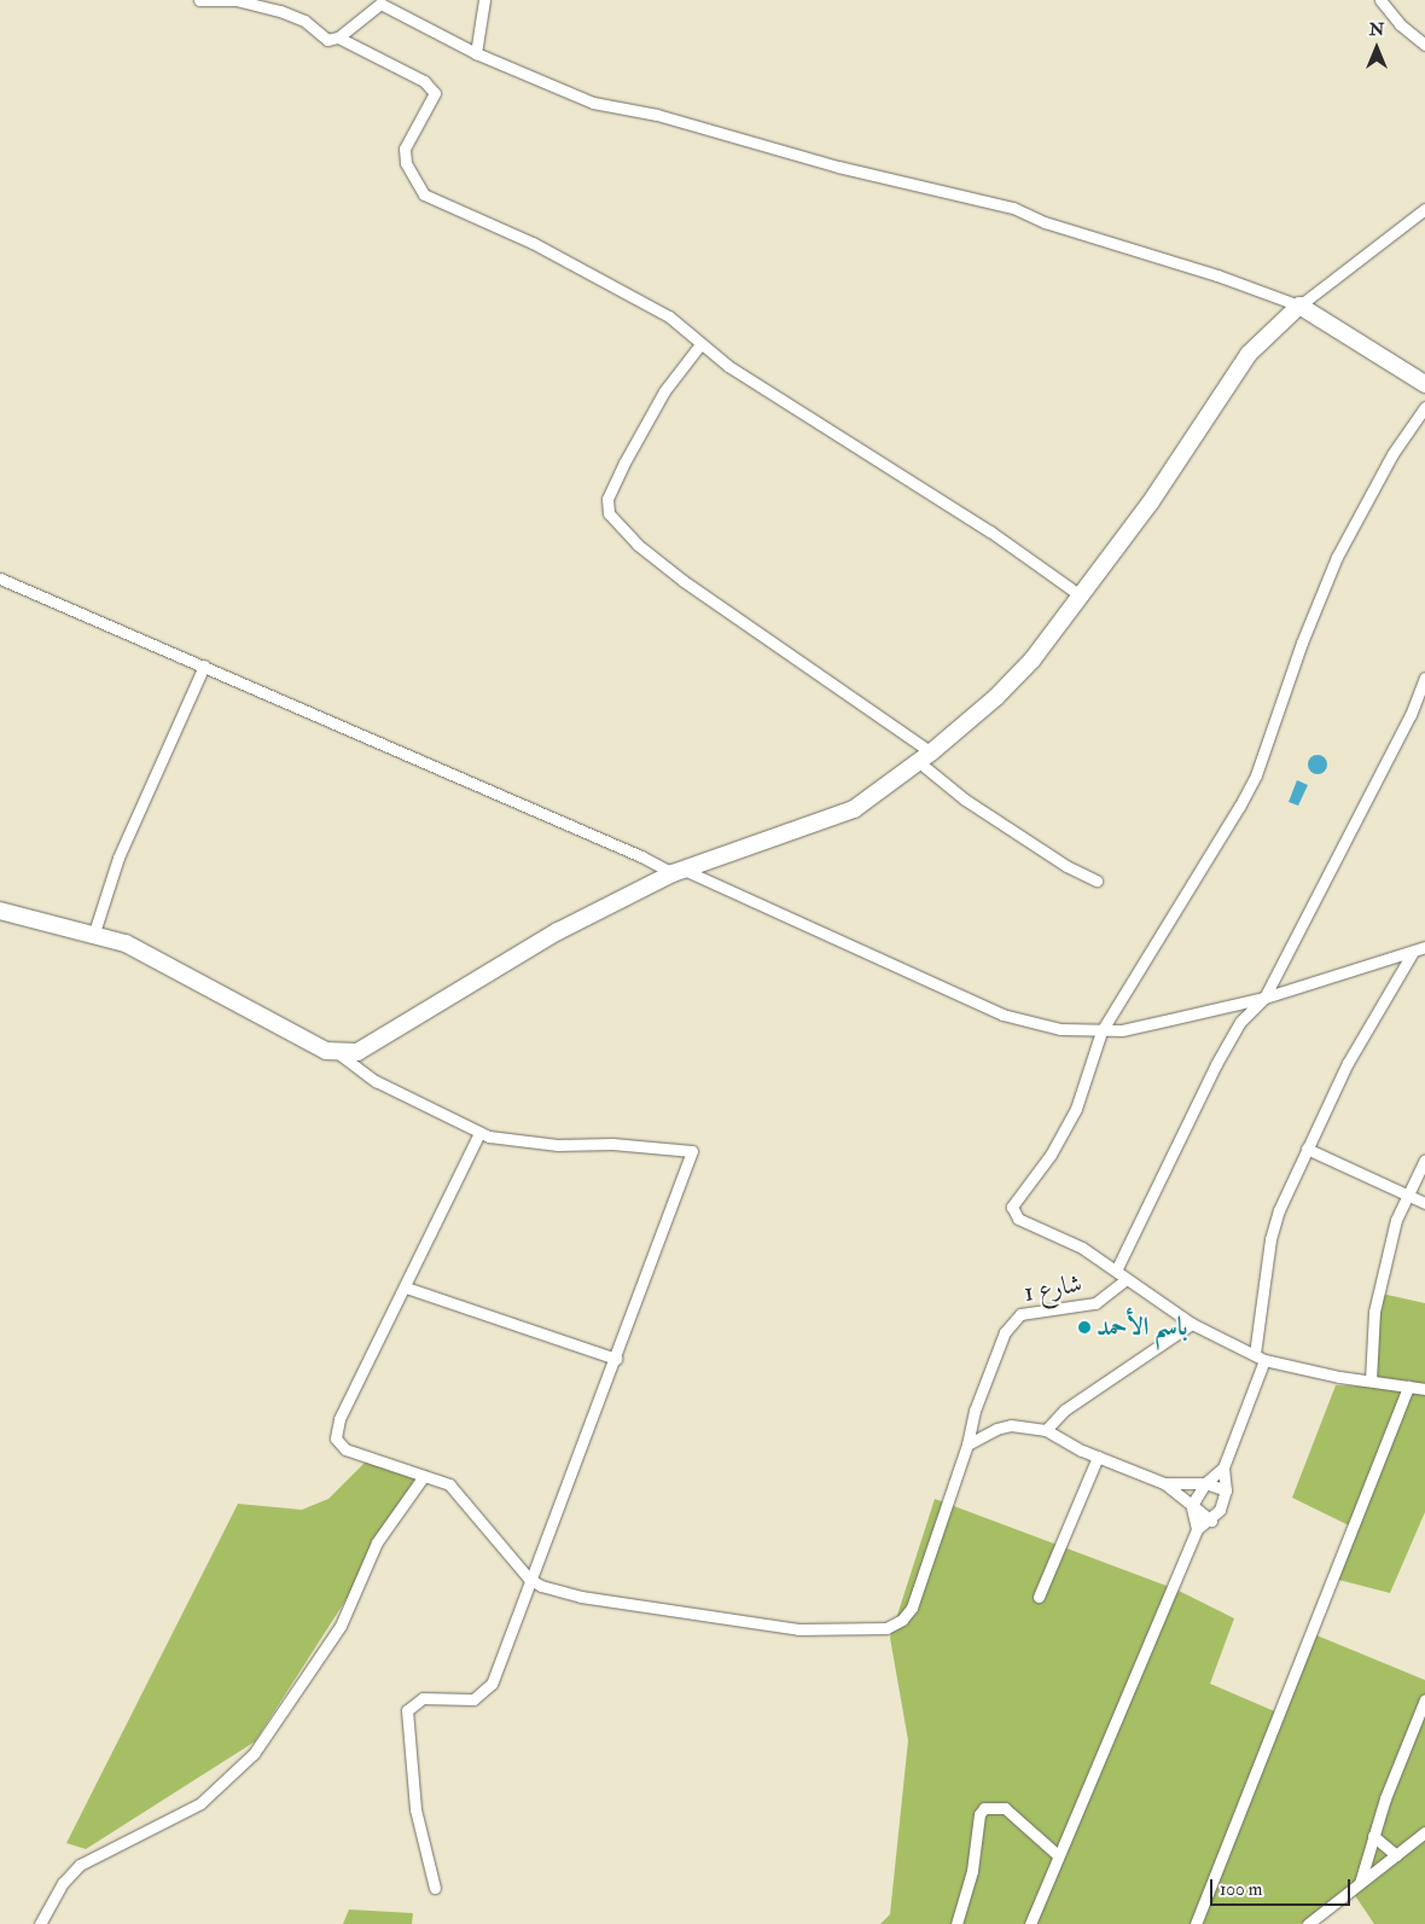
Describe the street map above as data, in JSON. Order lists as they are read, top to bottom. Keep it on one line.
{"streets":{"street":["شارع 1"]},"places":["باسم الأحمد"],"scale_bar":"100 m","north":"top"}
